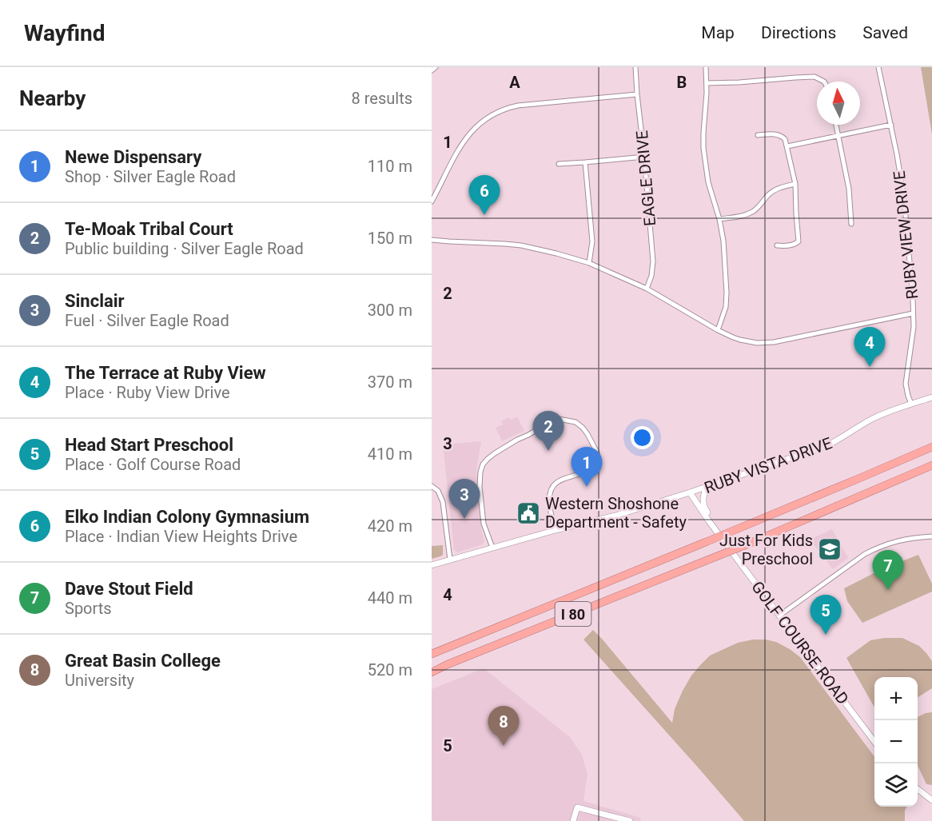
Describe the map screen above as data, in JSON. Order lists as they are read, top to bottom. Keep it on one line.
{"streets":{"highway":["I 80"],"street":["EAGLE DRIVE","RUBY VIEW DRIVE","RUBY VISTA DRIVE","GOLF COURSE ROAD"]},"crossings":[["RUBY VIEW DRIVE","RUBY VISTA DRIVE"],["RUBY VISTA DRIVE","GOLF COURSE ROAD"]],"places":{"public building":["Western Shoshone Department - Safety"],"school or university":["Just For Kids Preschool"]},"north":"top","page":{"header":"Wayfind","nav":["Map","Directions","Saved"],"heading":["Nearby","8 results"],"list":[{"mark":"1","name":"Newe Dispensary","note":"Shop · Silver Eagle Road","value":"110 m"},{"mark":"2","name":"Te-Moak Tribal Court","note":"Public building · Silver Eagle Road","value":"150 m"},{"mark":"3","name":"Sinclair","note":"Fuel · Silver Eagle Road","value":"300 m"},{"mark":"4","name":"The Terrace at Ruby View","note":"Place · Ruby View Drive","value":"370 m"},{"mark":"5","name":"Head Start Preschool","note":"Place · Golf Course Road","value":"410 m"},{"mark":"6","name":"Elko Indian Colony Gymnasium","note":"Place · Indian View Heights Drive","value":"420 m"},{"mark":"7","name":"Dave Stout Field","note":"Sports","value":"440 m"},{"mark":"8","name":"Great Basin College","note":"University","value":"520 m"}],"pins":["6","4","2","1","3","7","5","8"],"map_buttons":["+","−"]},"grid":{"columns":["A","B"],"rows":["1","2","3","4","5"]}}
